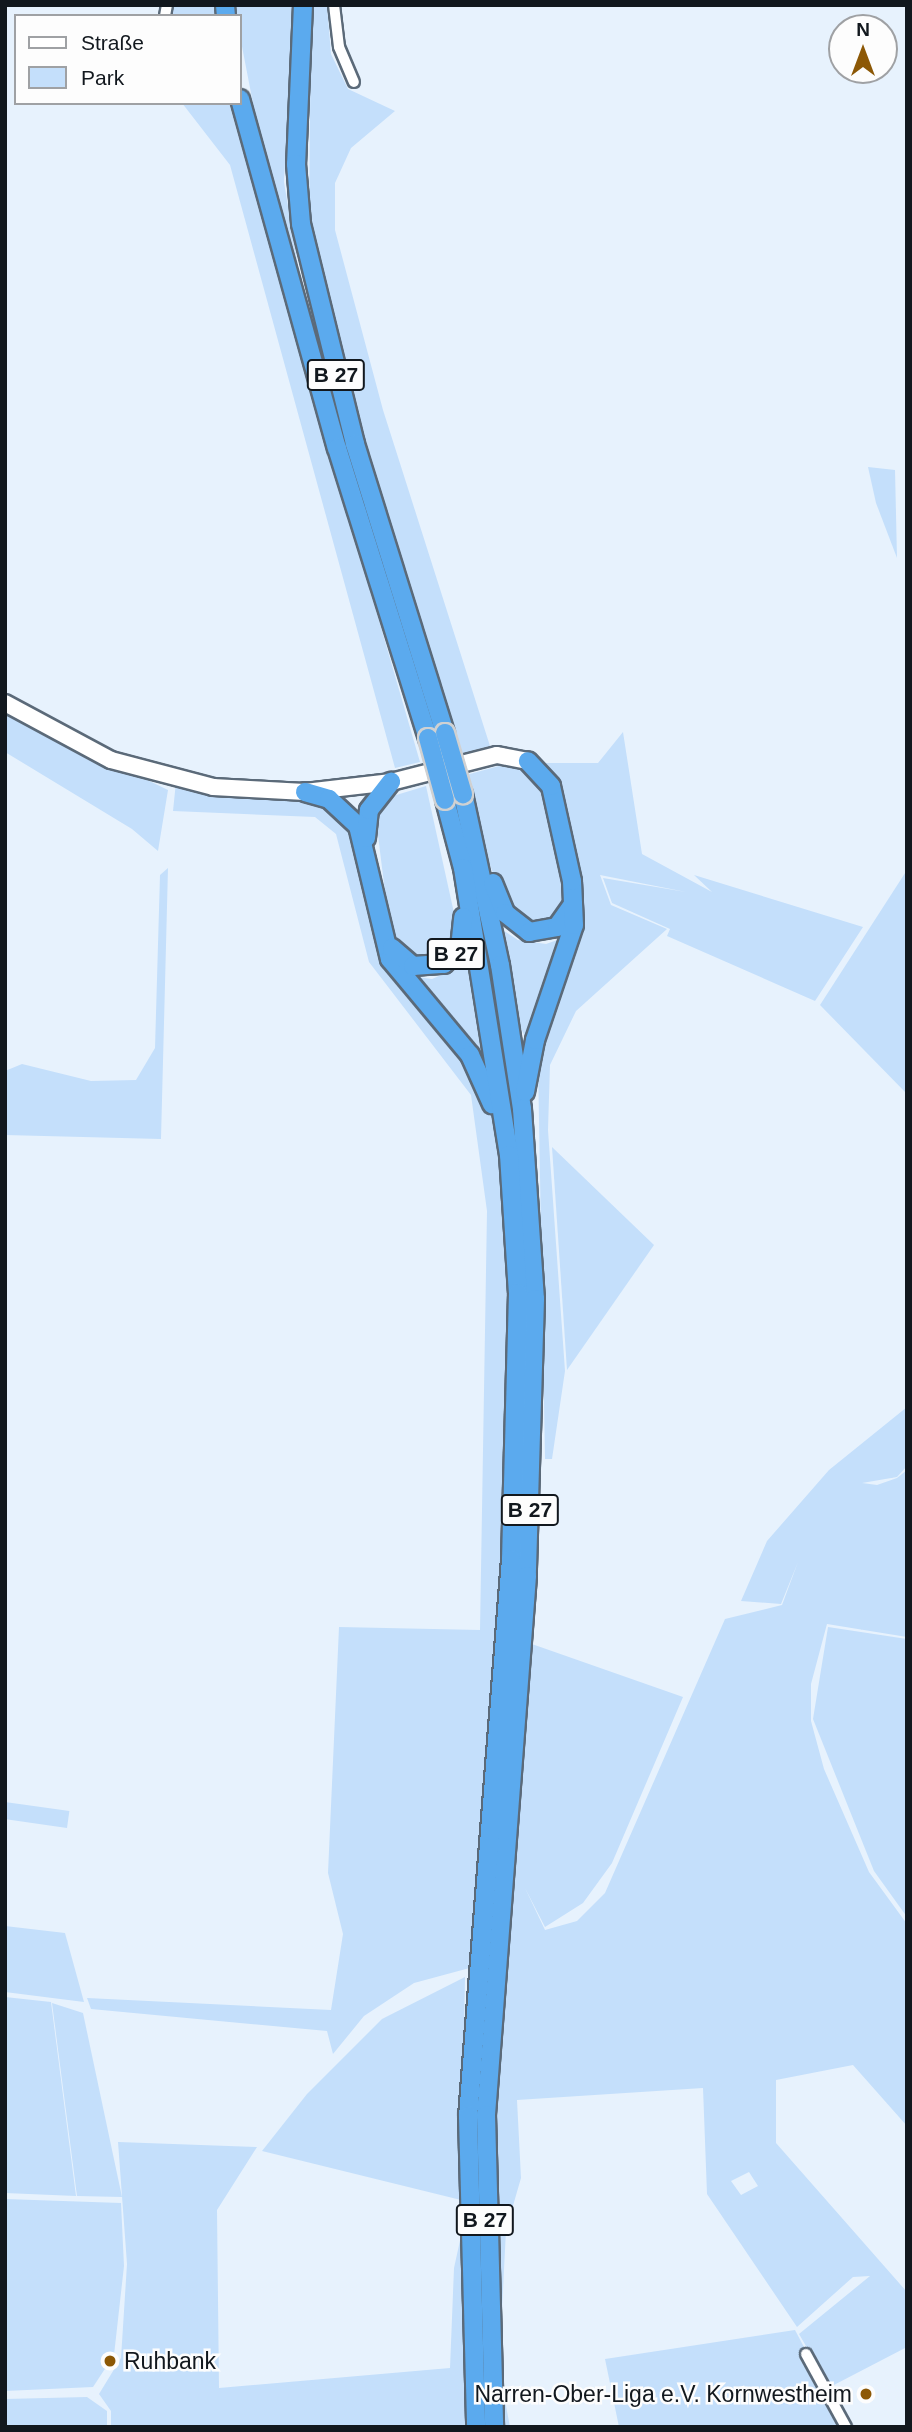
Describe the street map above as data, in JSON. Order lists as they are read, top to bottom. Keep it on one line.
{"streets":{"highway":["B 27"]},"places":["Ruhbank","Narren-Ober-Liga e.V. Kornwestheim"],"legend":["Straße","Park"],"north":"top"}
